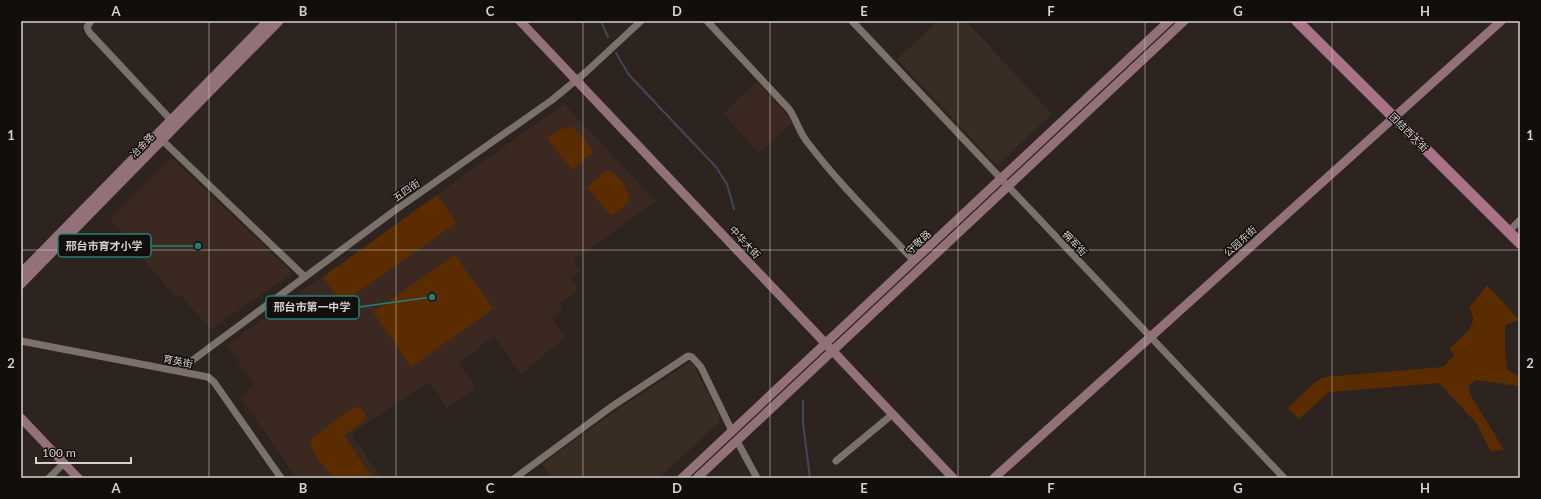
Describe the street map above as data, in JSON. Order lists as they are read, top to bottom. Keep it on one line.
{"streets":{"main road":["团结西大街"],"street":["冶金路","五四街","公园东街","中华大街","守敬路","拥军街","育英街"]},"crossings":[["团结西大街","公园东街"],["五四街","中华大街"],["五四街","育英街"],["公园东街","拥军街"],["中华大街","守敬路"],["守敬路","拥军街"]],"places":["邢台市育才小学","邢台市第一中学"],"scale_bar":"100 m","grid":{"columns":["A","B","C","D","E","F","G","H"],"rows":["1","2"]}}
